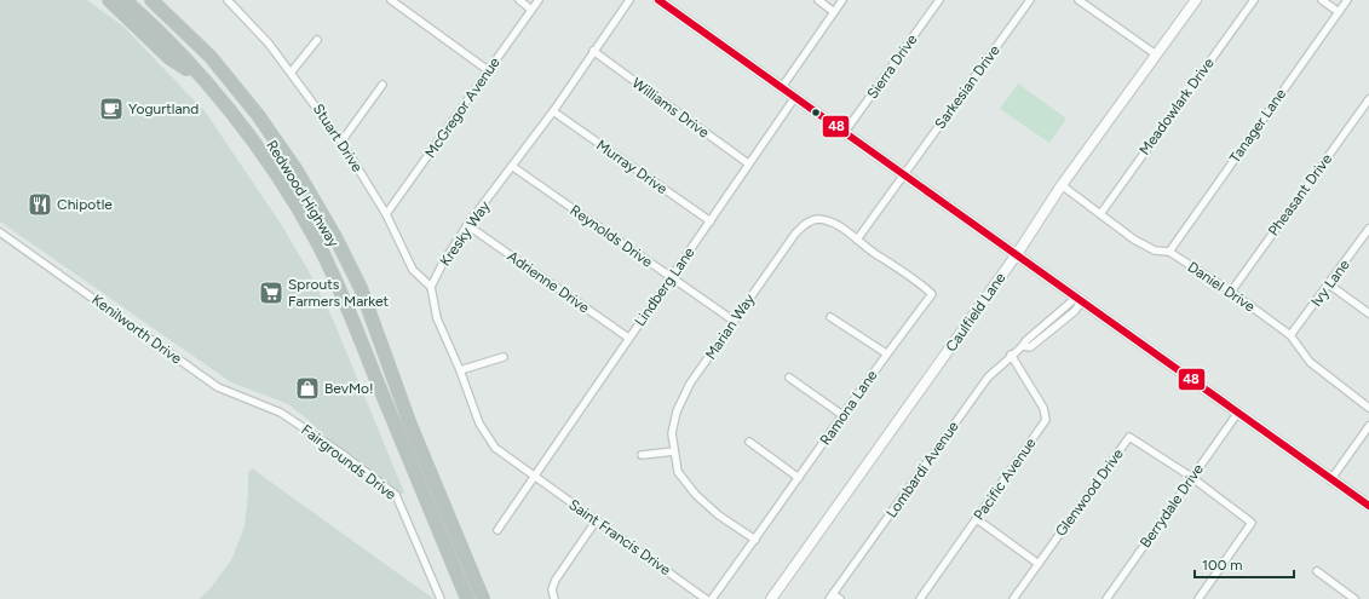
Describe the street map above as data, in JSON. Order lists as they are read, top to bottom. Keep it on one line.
{"streets":{"highway":["Redwood Highway"],"main road":["Caulfield Lane"],"street":["Sierra Drive","Sarkesian Drive","Meadowlark Drive","McGregor Avenue","Williams Drive","Tanager Lane","Stuart Drive","Murray Drive","Pheasant Drive","Kresky Way","Reynolds Drive","Adrienne Drive","Ivy Lane","Lindberg Lane","Daniel Drive","Marian Way","Kenilworth Drive","Ramona Lane","Fairgrounds Drive","Lombardi Avenue","Pacific Avenue","Glenwood Drive","Berrydale Drive","Saint Francis Drive"]},"crossings":[["Meadowlark Drive","Daniel Drive"],["McGregor Avenue","Stuart Drive"],["Williams Drive","Kresky Way"],["Williams Drive","Lindberg Lane"],["Tanager Lane","Daniel Drive"],["Stuart Drive","Kresky Way"],["Murray Drive","Kresky Way"],["Murray Drive","Lindberg Lane"],["Pheasant Drive","Daniel Drive"],["Kresky Way","Reynolds Drive"],["Kresky Way","Adrienne Drive"],["Reynolds Drive","Lindberg Lane"],["Reynolds Drive","Marian Way"],["Adrienne Drive","Lindberg Lane"],["Ivy Lane","Daniel Drive"],["Lindberg Lane","Saint Francis Drive"],["Daniel Drive","Caulfield Lane"],["Marian Way","Ramona Lane"],["Kenilworth Drive","Fairgrounds Drive"],["Lombardi Avenue","Pacific Avenue"],["Glenwood Drive","Berrydale Drive"]],"places":{"cafe":["Yogurtland"],"restaurant":["Chipotle"],"supermarket":["Sprouts Farmers Market"],"shop":["BevMo!"]},"lines":["transit line 48"],"scale_bar":"100 m"}
